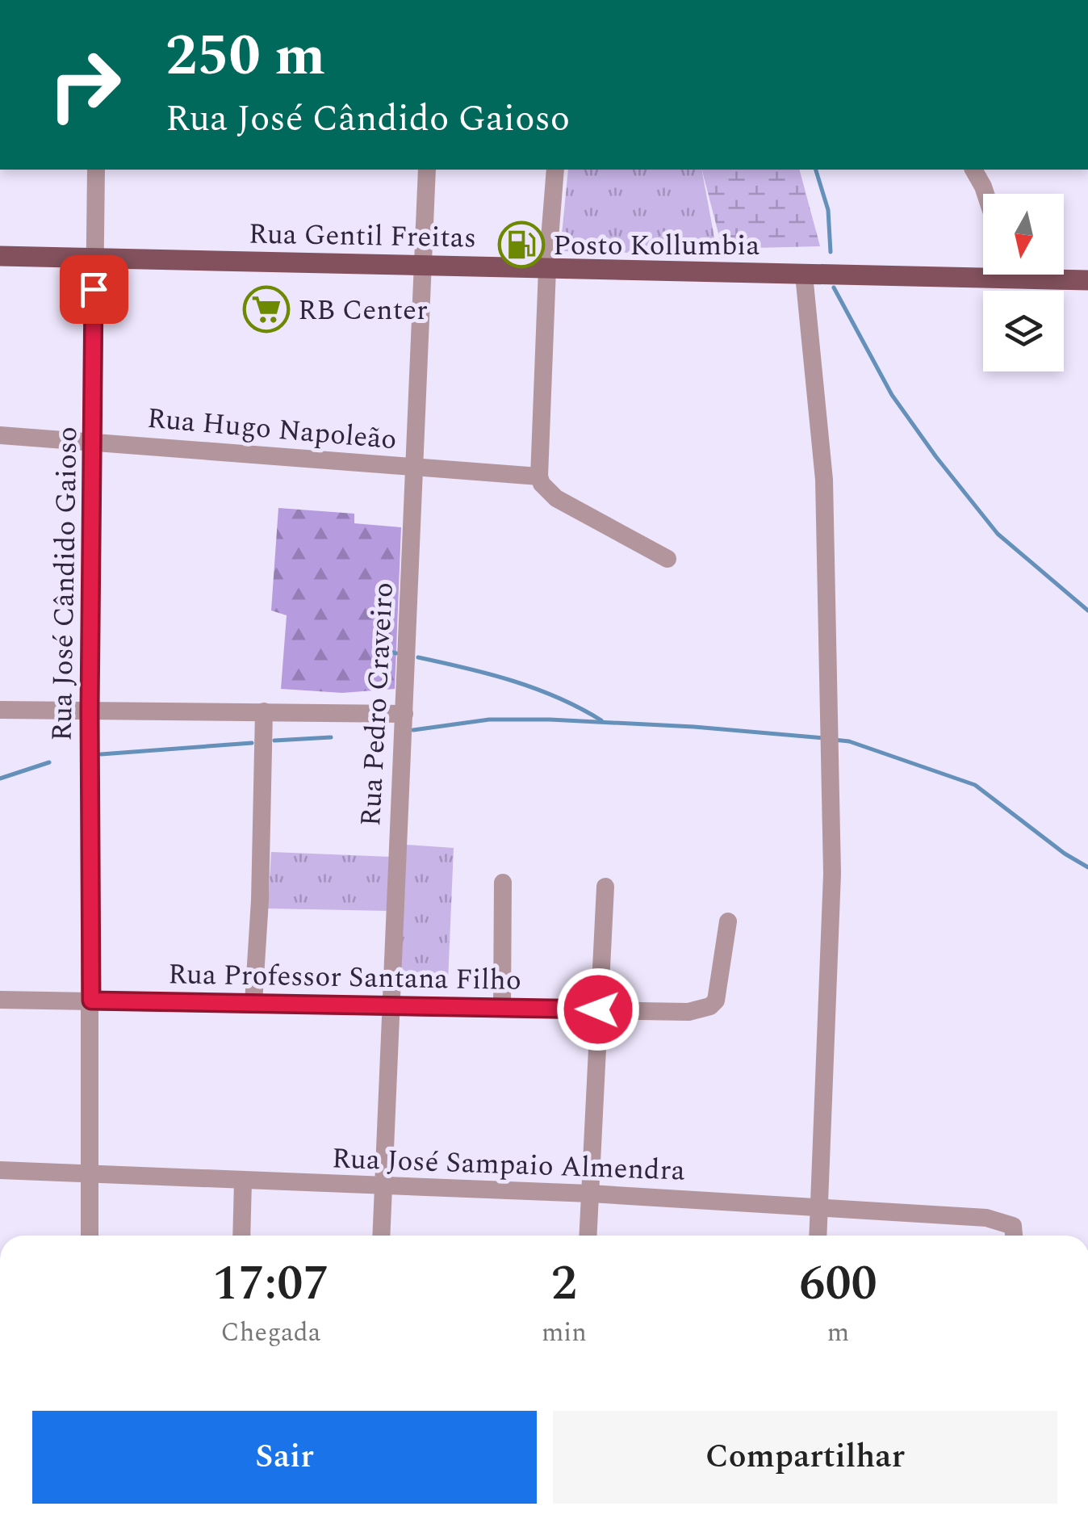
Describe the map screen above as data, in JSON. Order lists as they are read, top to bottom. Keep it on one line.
{"streets":{"main road":["Rua Gentil Freitas"],"street":["Rua Hugo Napoleão","Rua José Cândido Gaioso","Rua Pedro Craveiro","Rua Professor Santana Filho","Rua José Sampaio Almendra"]},"crossings":[["Rua Gentil Freitas","Rua José Cândido Gaioso"],["Rua Gentil Freitas","Rua Pedro Craveiro"],["Rua Hugo Napoleão","Rua José Cândido Gaioso"],["Rua Hugo Napoleão","Rua Pedro Craveiro"],["Rua José Cândido Gaioso","Rua Professor Santana Filho"],["Rua José Cândido Gaioso","Rua José Sampaio Almendra"],["Rua Pedro Craveiro","Rua Professor Santana Filho"],["Rua Pedro Craveiro","Rua José Sampaio Almendra"]],"places":{"fuel station":["Posto Kollumbia"],"supermarket":["RB Center"]},"north":"bottom","page":{"turn":["250 m","Rua José Cândido Gaioso"],"eta":["17:07","Chegada","2","min","600","m"],"buttons":["Sair","Compartilhar"]}}
